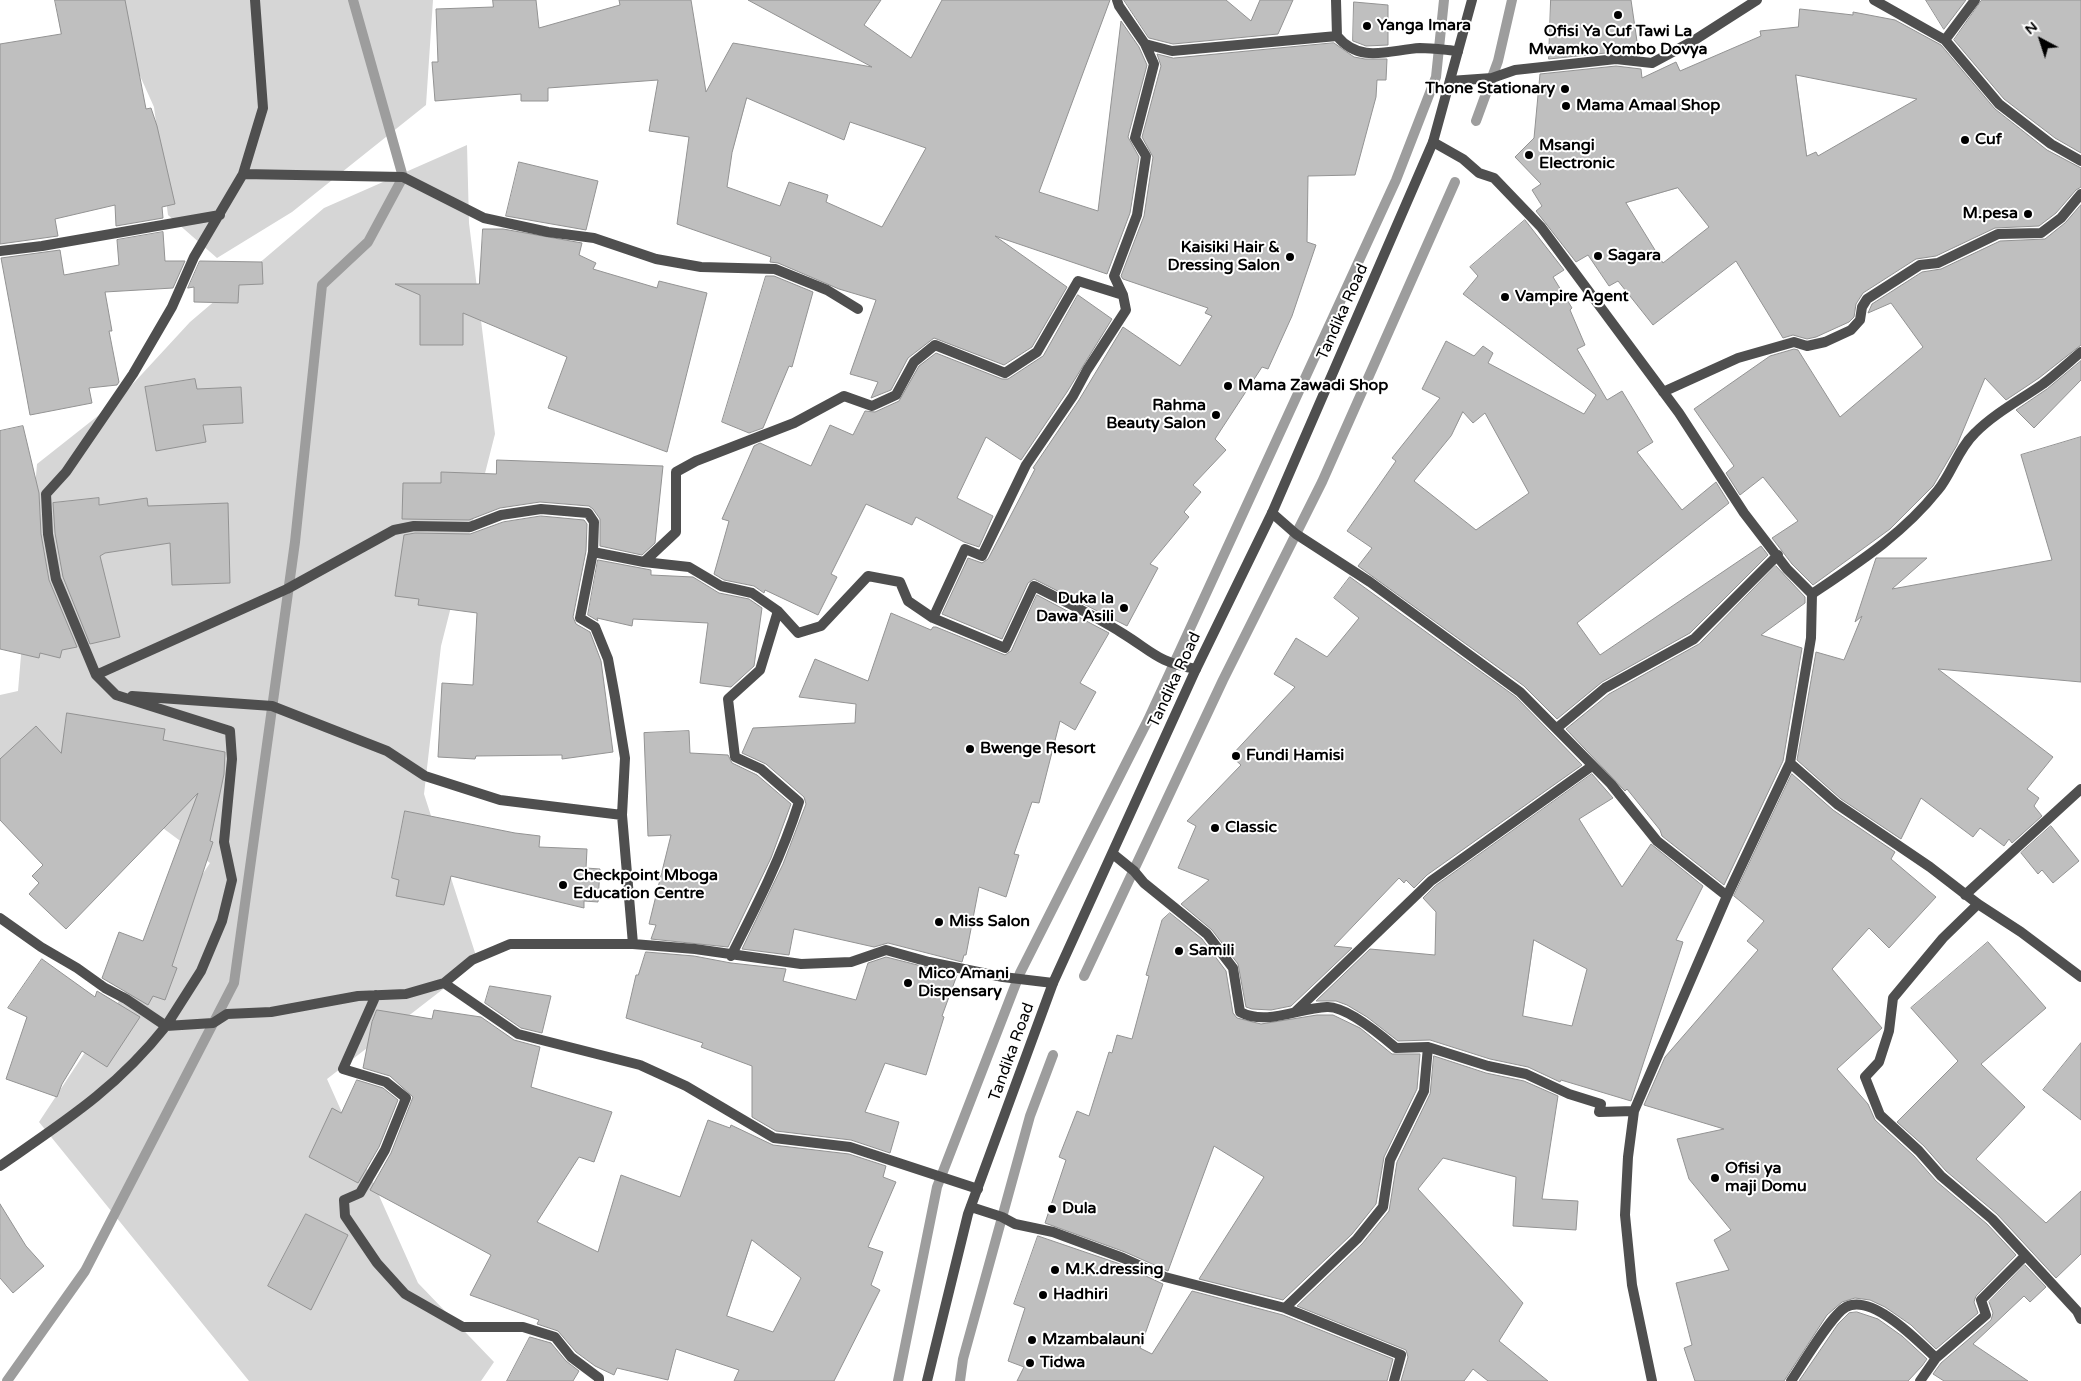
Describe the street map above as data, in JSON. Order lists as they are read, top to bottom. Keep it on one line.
{"streets":{"street":["Tandika Road"]},"places":["Ofisi Ya Cuf Tawi La Mwamko Yombo Dovya","Yanga Imara","Thone Stationary","Mama Amaal Shop","Cuf","Msangi Electronic","M.pesa","Sagara","Kaisiki Hair & Dressing Salon","Vampire Agent","Mama Zawadi Shop","Rahma Beauty Salon","Duka la Dawa Asili","Bwenge Resort","Fundi Hamisi","Classic","Checkpoint Mboga Education Centre","Miss Salon","Samili","Mico Amani Dispensary","Ofisi ya maji Domu","Dula","M.K.dressing","Hadhiri","Mzambalauni","Tidwa"],"north":"top left"}
